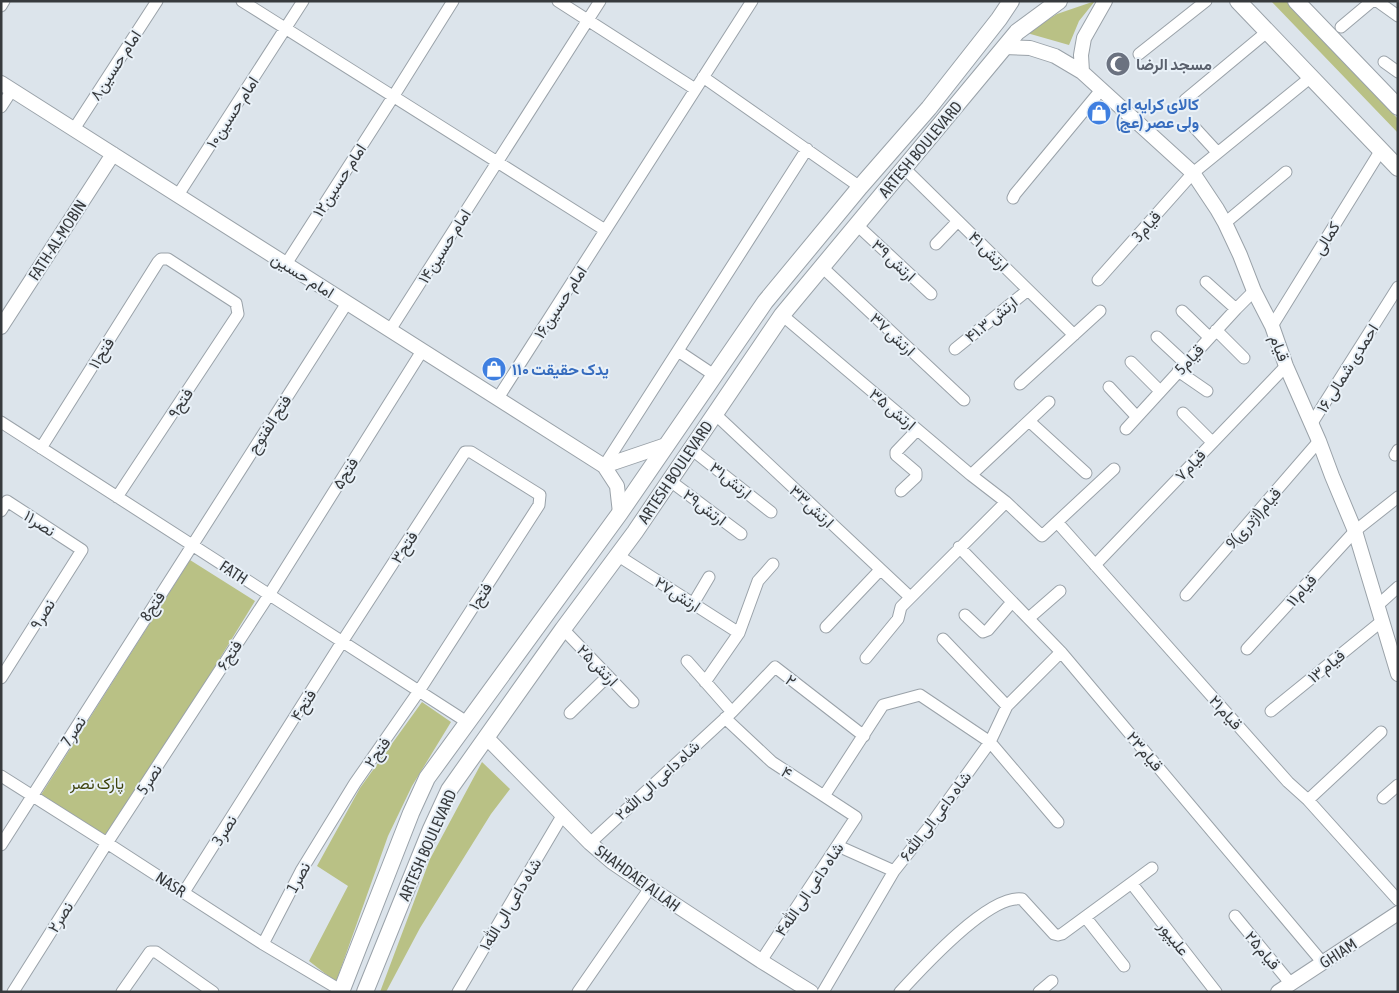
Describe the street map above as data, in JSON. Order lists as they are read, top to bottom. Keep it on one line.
{"streets":{"main road":["ARTESH BOULEVARD"],"street":["امام حسین۸","امام حسین۱۰","امام حسین۱۲","قیام3","کمالی","FATH-AL-MOBIN","امام حسین۱۴","ارتش ۴۱","ارتش ۳۹","امام حسین","امام حسین۱۶","ارتش ۴۱.۳","ارتش ۳۷","قیام","۱۱فتح","قیام5","احمدی شمالی ۱۶","۹فتح","ارتش ۳۵","فتح الفتوح","قیام۷","۵فتح","ارتش۳۱","ارتش۳۳","ارتش۲۹","قیام(اژدری)9","۱۱نصر","۳فتح","FATH","قیام۱۱","ارتش۲۷","۱فتح","8فتح","۹نصر","۶فتح","ارتش۲۵","قیام۱۳","۲","فتح۴","قیام۲۱","7نصر","قیام۲۳","۲فتح","۴","5نصر","شاه داعی الی الله۲","شاه داعی الی الله۶","3نصر","1نصر","SHAHDAEI ALLAH","NASR","شاه داعی الی الله۴","شاه داعی الی الله۱","نصر۲","علیپور","قیام۲۵","GHIAM"]},"crossings":[["امام حسین۸","امام حسین"],["امام حسین۱۰","امام حسین"],["ARTESH BOULEVARD","ارتش ۴۱"],["ARTESH BOULEVARD","ارتش ۳۹"],["ARTESH BOULEVARD","ارتش ۳۷"],["ARTESH BOULEVARD","قیام"],["ARTESH BOULEVARD","ارتش ۳۵"],["ARTESH BOULEVARD","ارتش۳۱"],["ARTESH BOULEVARD","ارتش۳۳"],["ARTESH BOULEVARD","ارتش۲۹"],["ARTESH BOULEVARD","FATH"],["ARTESH BOULEVARD","ارتش۲۷"],["ARTESH BOULEVARD","ارتش۲۵"],["ARTESH BOULEVARD","SHAHDAEI ALLAH"],["ARTESH BOULEVARD","NASR"],["امام حسین۱۲","امام حسین"],["قیام3","قیام"],["کمالی","قیام"],["FATH-AL-MOBIN","امام حسین"],["امام حسین۱۴","امام حسین"],["ارتش ۴۱","ارتش ۴۱.۳"],["امام حسین","امام حسین۱۶"],["امام حسین","فتح الفتوح"],["امام حسین","۵فتح"],["قیام","قیام5"],["قیام","احمدی شمالی ۱۶"],["قیام","قیام۷"],["قیام","قیام(اژدری)9"],["قیام","قیام۱۱"],["قیام","قیام۱۳"],["۱۱فتح","۹فتح"],["۱۱فتح","FATH"],["۹فتح","FATH"],["ارتش ۳۵","قیام۲۱"],["فتح الفتوح","FATH"],["فتح الفتوح","8فتح"],["قیام۷","قیام۲۱"],["۵فتح","FATH"],["۵فتح","۶فتح"],["۱۱نصر","۹نصر"],["۳فتح","FATH"],["۳فتح","۱فتح"],["۳فتح","فتح۴"],["FATH","۱فتح"],["FATH","8فتح"],["FATH","۶فتح"],["FATH","فتح۴"],["FATH","۲فتح"],["۱فتح","۲فتح"],["8فتح","7نصر"],["۶فتح","5نصر"],["۲","۴"],["۲","شاه داعی الی الله۲"],["فتح۴","3نصر"],["7نصر","NASR"],["قیام۲۳","شاه داعی الی الله۶"],["قیام۲۳","GHIAM"],["۲فتح","1نصر"],["۴","شاه داعی الی الله۲"],["۴","شاه داعی الی الله۴"],["5نصر","NASR"],["5نصر","نصر۲"],["شاه داعی الی الله۲","SHAHDAEI ALLAH"],["3نصر","NASR"],["1نصر","NASR"],["SHAHDAEI ALLAH","شاه داعی الی الله۴"],["SHAHDAEI ALLAH","شاه داعی الی الله۱"],["NASR","نصر۲"],["قیام۲۵","GHIAM"]],"parks":["پارک نصر"],"places":{"mosque":["مسجد الرضا"],"shop":["کالای کرایه ای ولی عصر (عج)","یدک حقیقت ۱۱۰"]}}
